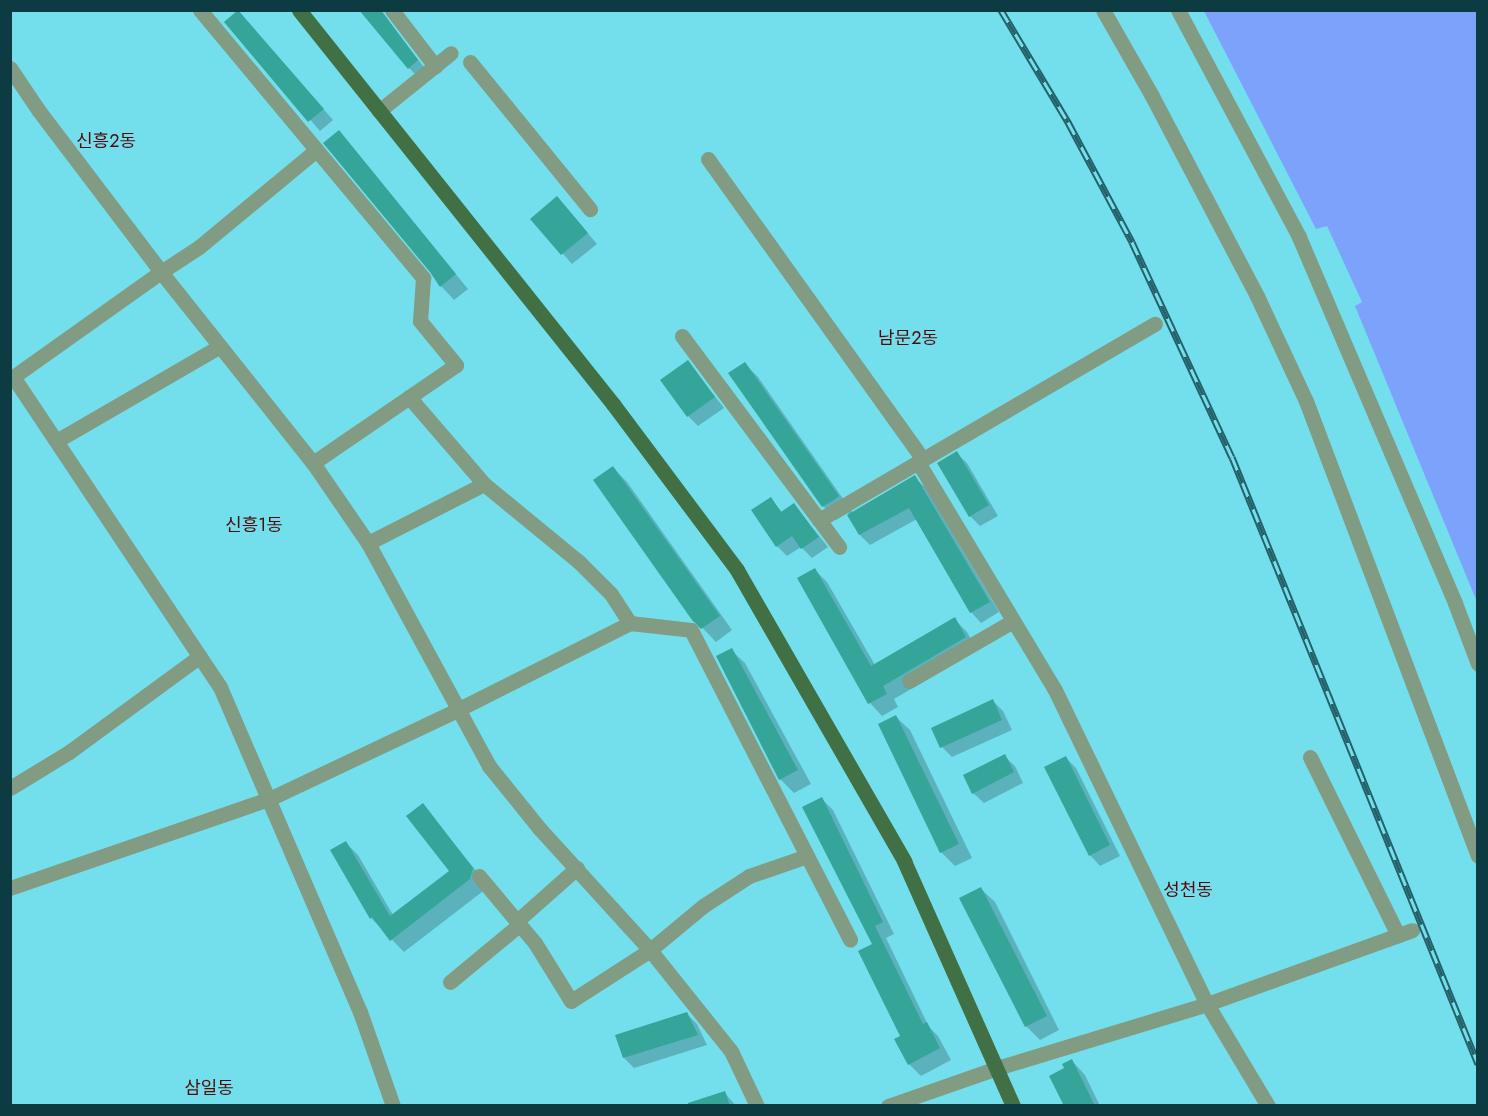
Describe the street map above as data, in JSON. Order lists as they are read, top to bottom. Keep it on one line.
{"districts":["신흥2동","남문2동","신흥1동","성천동","삼일동"]}
